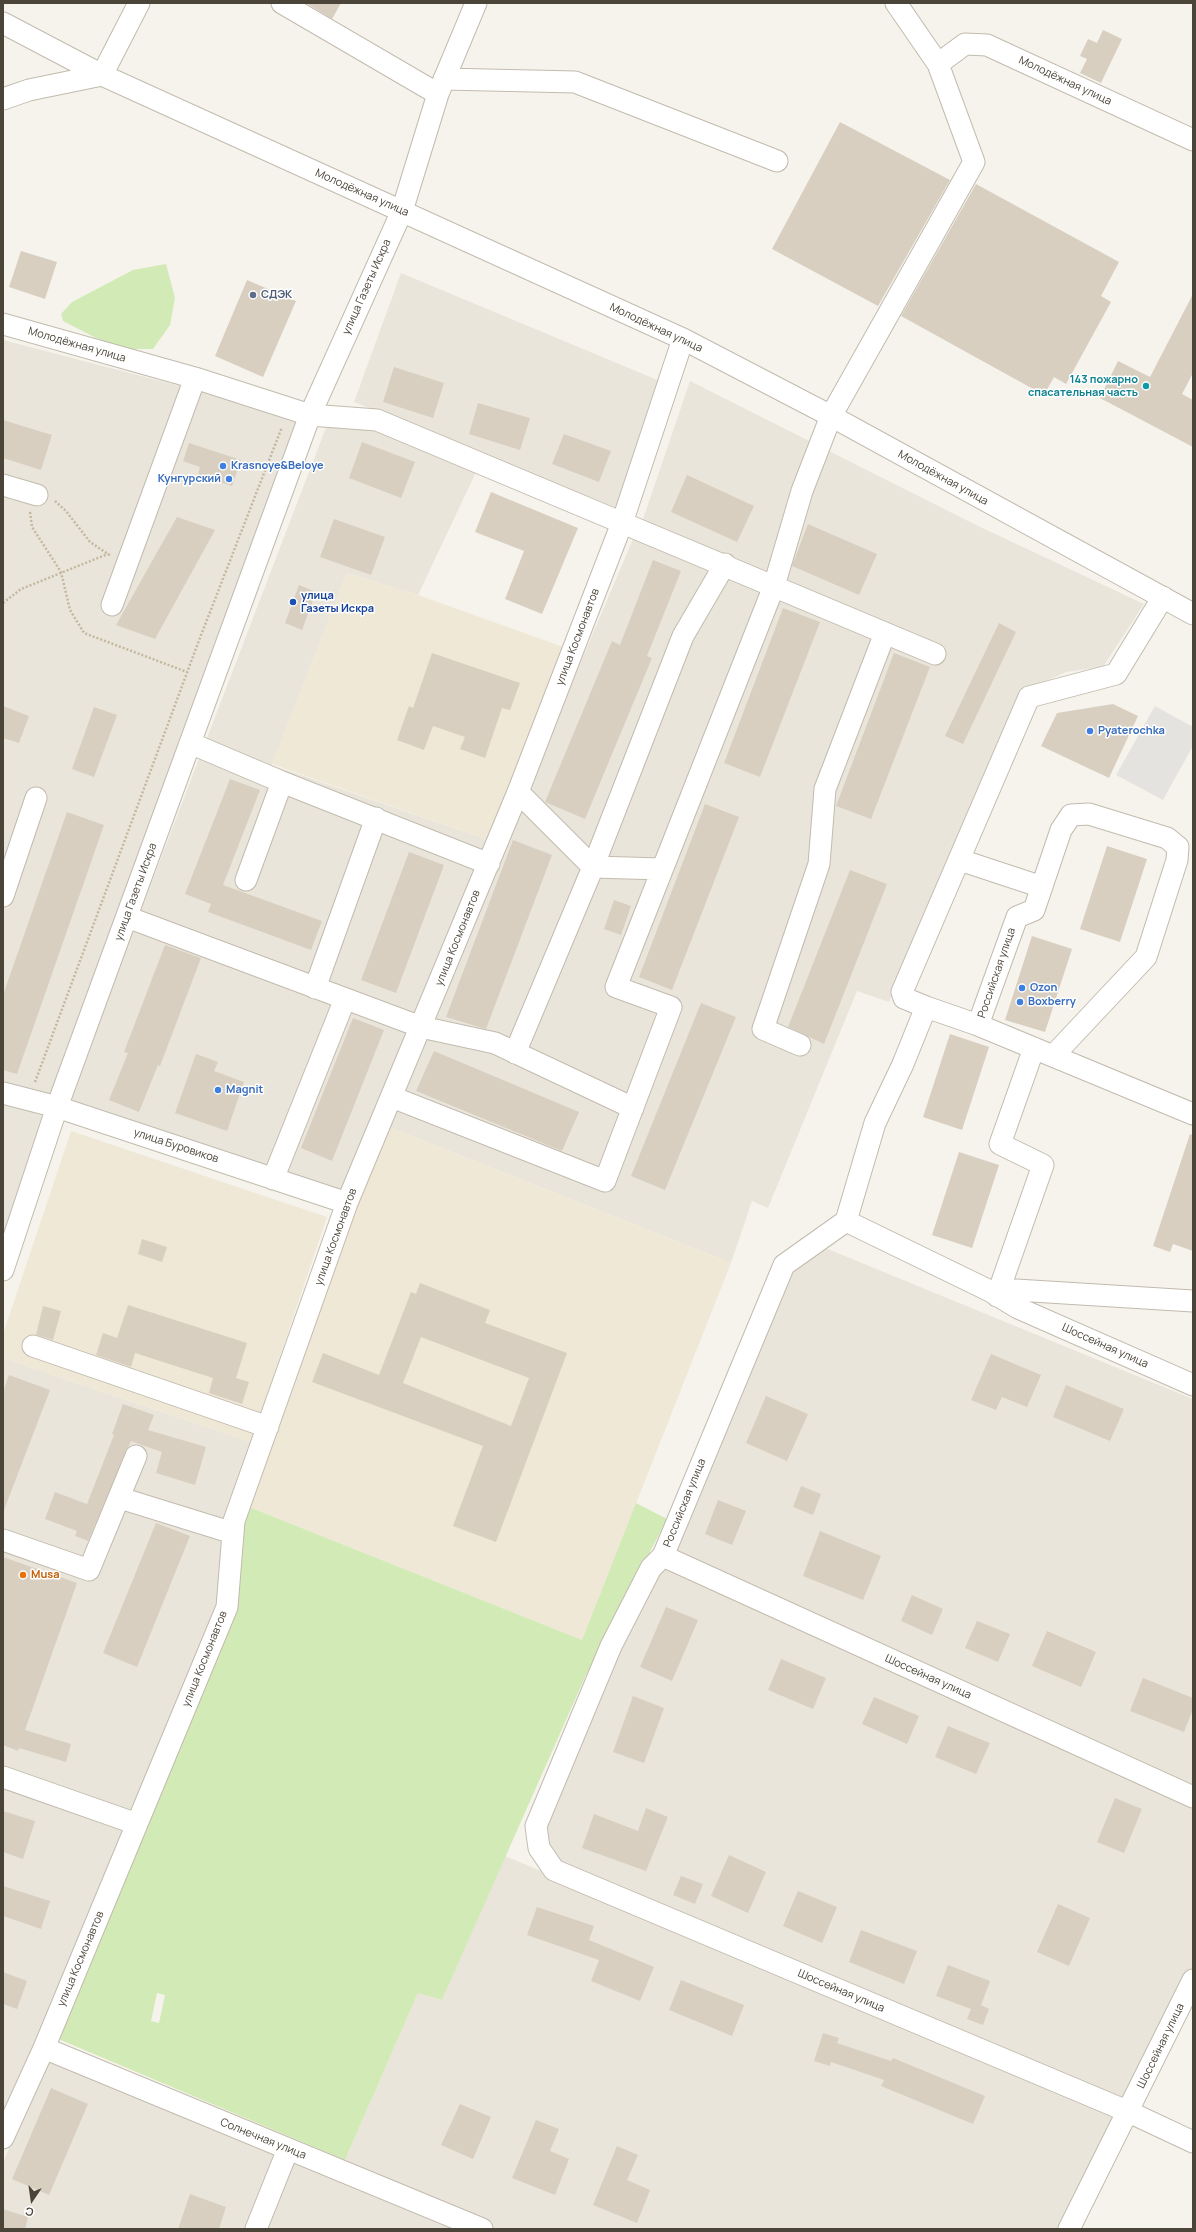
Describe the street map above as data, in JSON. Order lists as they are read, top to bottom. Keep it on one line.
{"streets":{"street":["Молодёжная улица","улица Газеты Искра","улица Космонавтов","Российская улица","улица Буровиков","Шоссейная улица","Солнечная улица"]},"crossings":[["Молодёжная улица","улица Газеты Искра"],["Молодёжная улица","улица Космонавтов"],["Молодёжная улица","Российская улица"],["улица Газеты Искра","улица Буровиков"],["улица Космонавтов","улица Буровиков"],["улица Космонавтов","Солнечная улица"],["Российская улица","Шоссейная улица"]],"places":["СДЭК","143 пожарно спасательная часть","Krasnoye&Beloye","Кунгурский","улица Газеты Искра","Pyaterochka","Ozon","Boxberry","Magnit","Musa"],"north":"bottom"}
